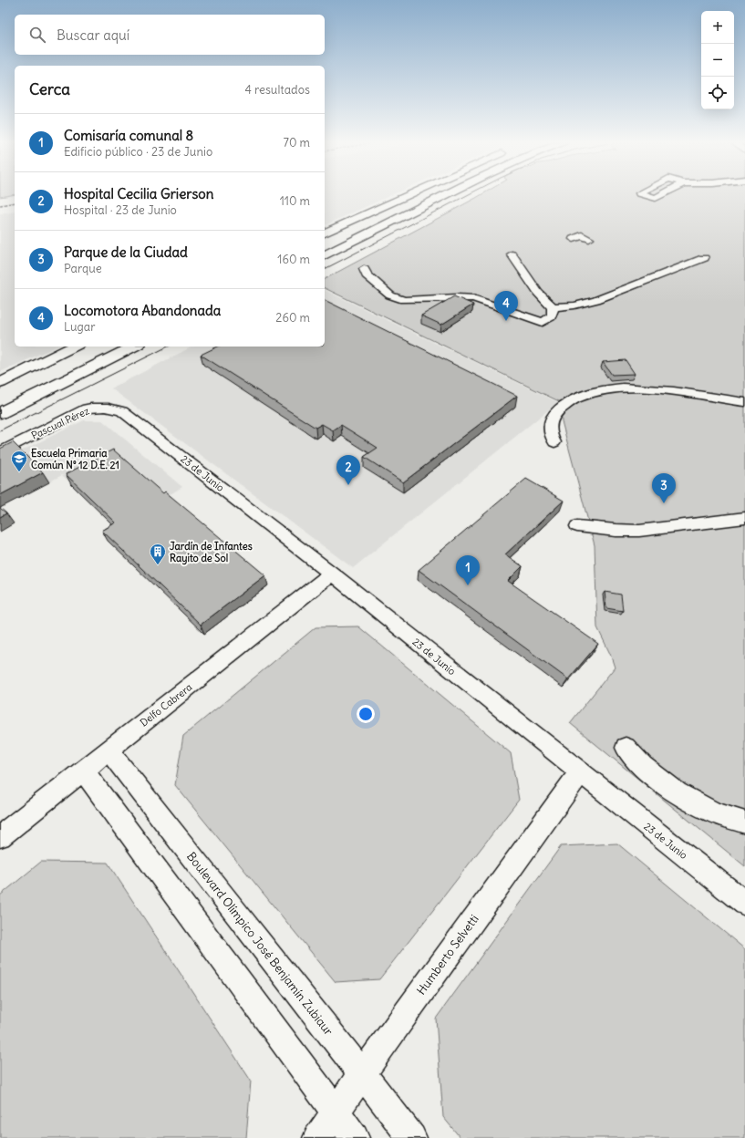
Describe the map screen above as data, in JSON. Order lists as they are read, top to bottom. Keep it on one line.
{"streets":{"street":["Pascual Pérez","23 de Junio","Delfo Cabrera","Boulevard Olímpico José Benjamín Zubiaur","Humberto Selvetti"]},"crossings":[["Pascual Pérez","23 de Junio"],["23 de Junio","Delfo Cabrera"],["23 de Junio","Humberto Selvetti"],["Delfo Cabrera","Boulevard Olímpico José Benjamín Zubiaur"],["Boulevard Olímpico José Benjamín Zubiaur","Humberto Selvetti"]],"places":{"school or university":["Escuela Primaria Común N° 12 D.E. 21"],"building":["Jardín de Infantes Rayito de Sol"]},"page":{"map_buttons":["+","−"],"search":"Buscar aquí","heading":["Cerca","4 resultados"],"list":[{"mark":"1","name":"Comisaría comunal 8","note":"Edificio público · 23 de Junio","value":"70 m"},{"mark":"2","name":"Hospital Cecilia Grierson","note":"Hospital · 23 de Junio","value":"110 m"},{"mark":"3","name":"Parque de la Ciudad","note":"Parque","value":"160 m"},{"mark":"4","name":"Locomotora Abandonada","note":"Lugar","value":"260 m"}],"pins":["4","2","3","1"]}}
